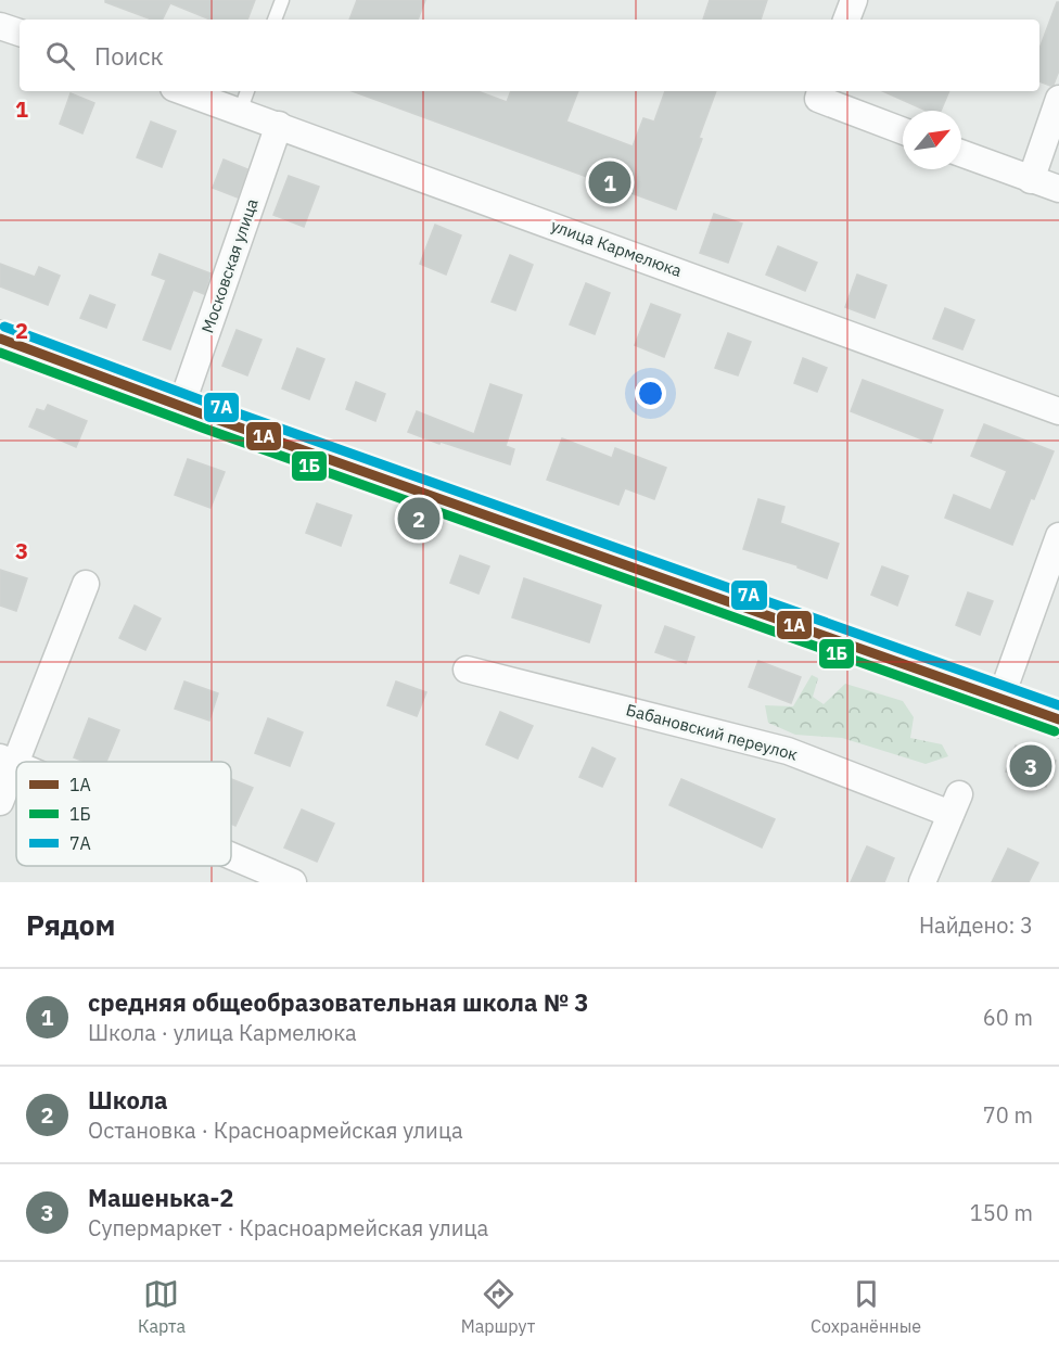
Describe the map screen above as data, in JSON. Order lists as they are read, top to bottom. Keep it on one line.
{"streets":{"street":["улица Кармелюка","Московская улица","Бабановский переулок"]},"crossings":[["улица Кармелюка","Московская улица"]],"lines":["transit line 7А","transit line 1А","transit line 1Б"],"legend":["1А","1Б","7А"],"north":"top right","page":{"search":"Поиск","pins":["1","2","3"],"heading":["Рядом","Найдено: 3"],"list":[{"mark":"1","name":"средняя общеобразовательная школа № 3","note":"Школа · улица Кармелюка","value":"60 m"},{"mark":"2","name":"Школа","note":"Остановка · Красноармейская улица","value":"70 m"},{"mark":"3","name":"Машенька-2","note":"Супермаркет · Красноармейская улица","value":"150 m"}],"nav":["Карта","Маршрут","Сохранённые"]},"grid":{"rows":["1","2","3"]}}
